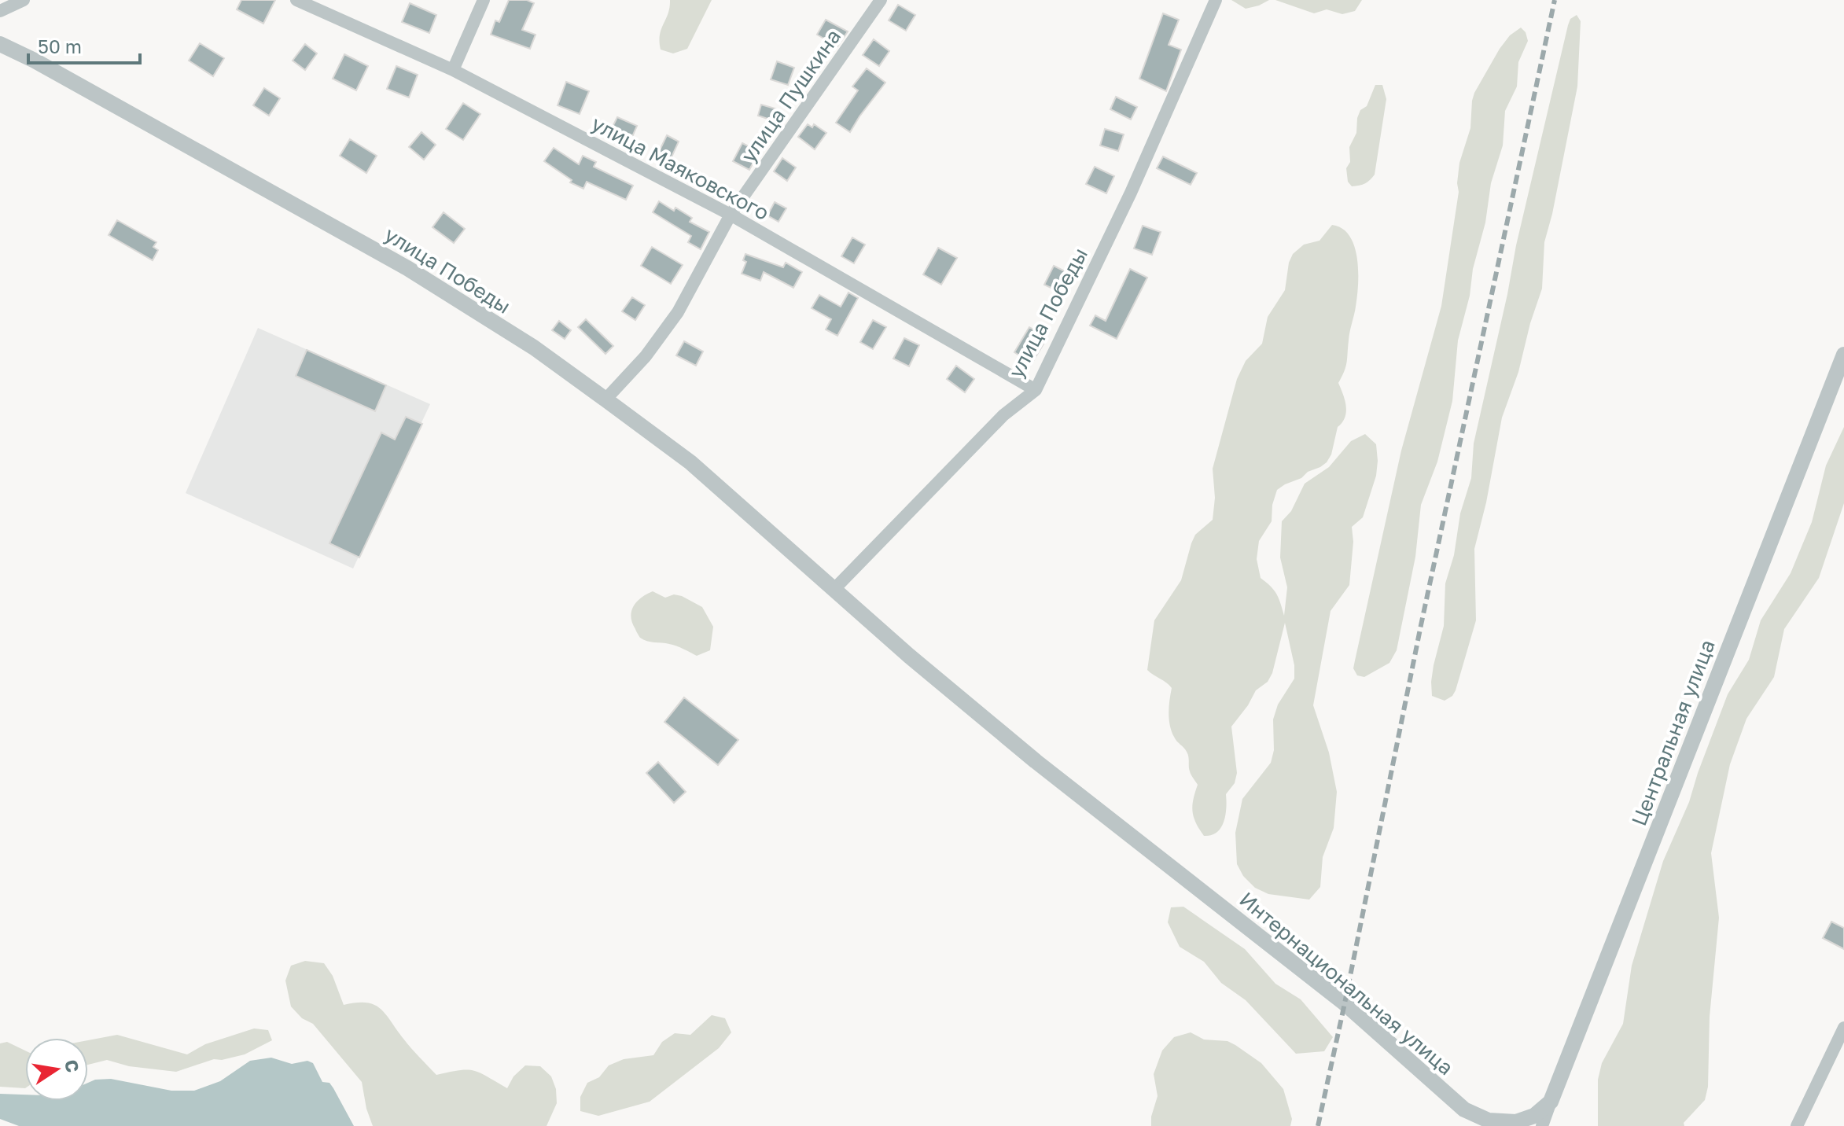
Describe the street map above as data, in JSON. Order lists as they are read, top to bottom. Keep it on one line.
{"streets":{"street":["улица Пушкина","улица Маяковского","улица Победы","Центральная улица","Интернациональная улица"]},"crossings":[["улица Пушкина","улица Маяковского"],["улица Пушкина","улица Победы"],["улица Маяковского","улица Победы"],["улица Победы","Интернациональная улица"]],"scale_bar":"50 m","north":"right"}
